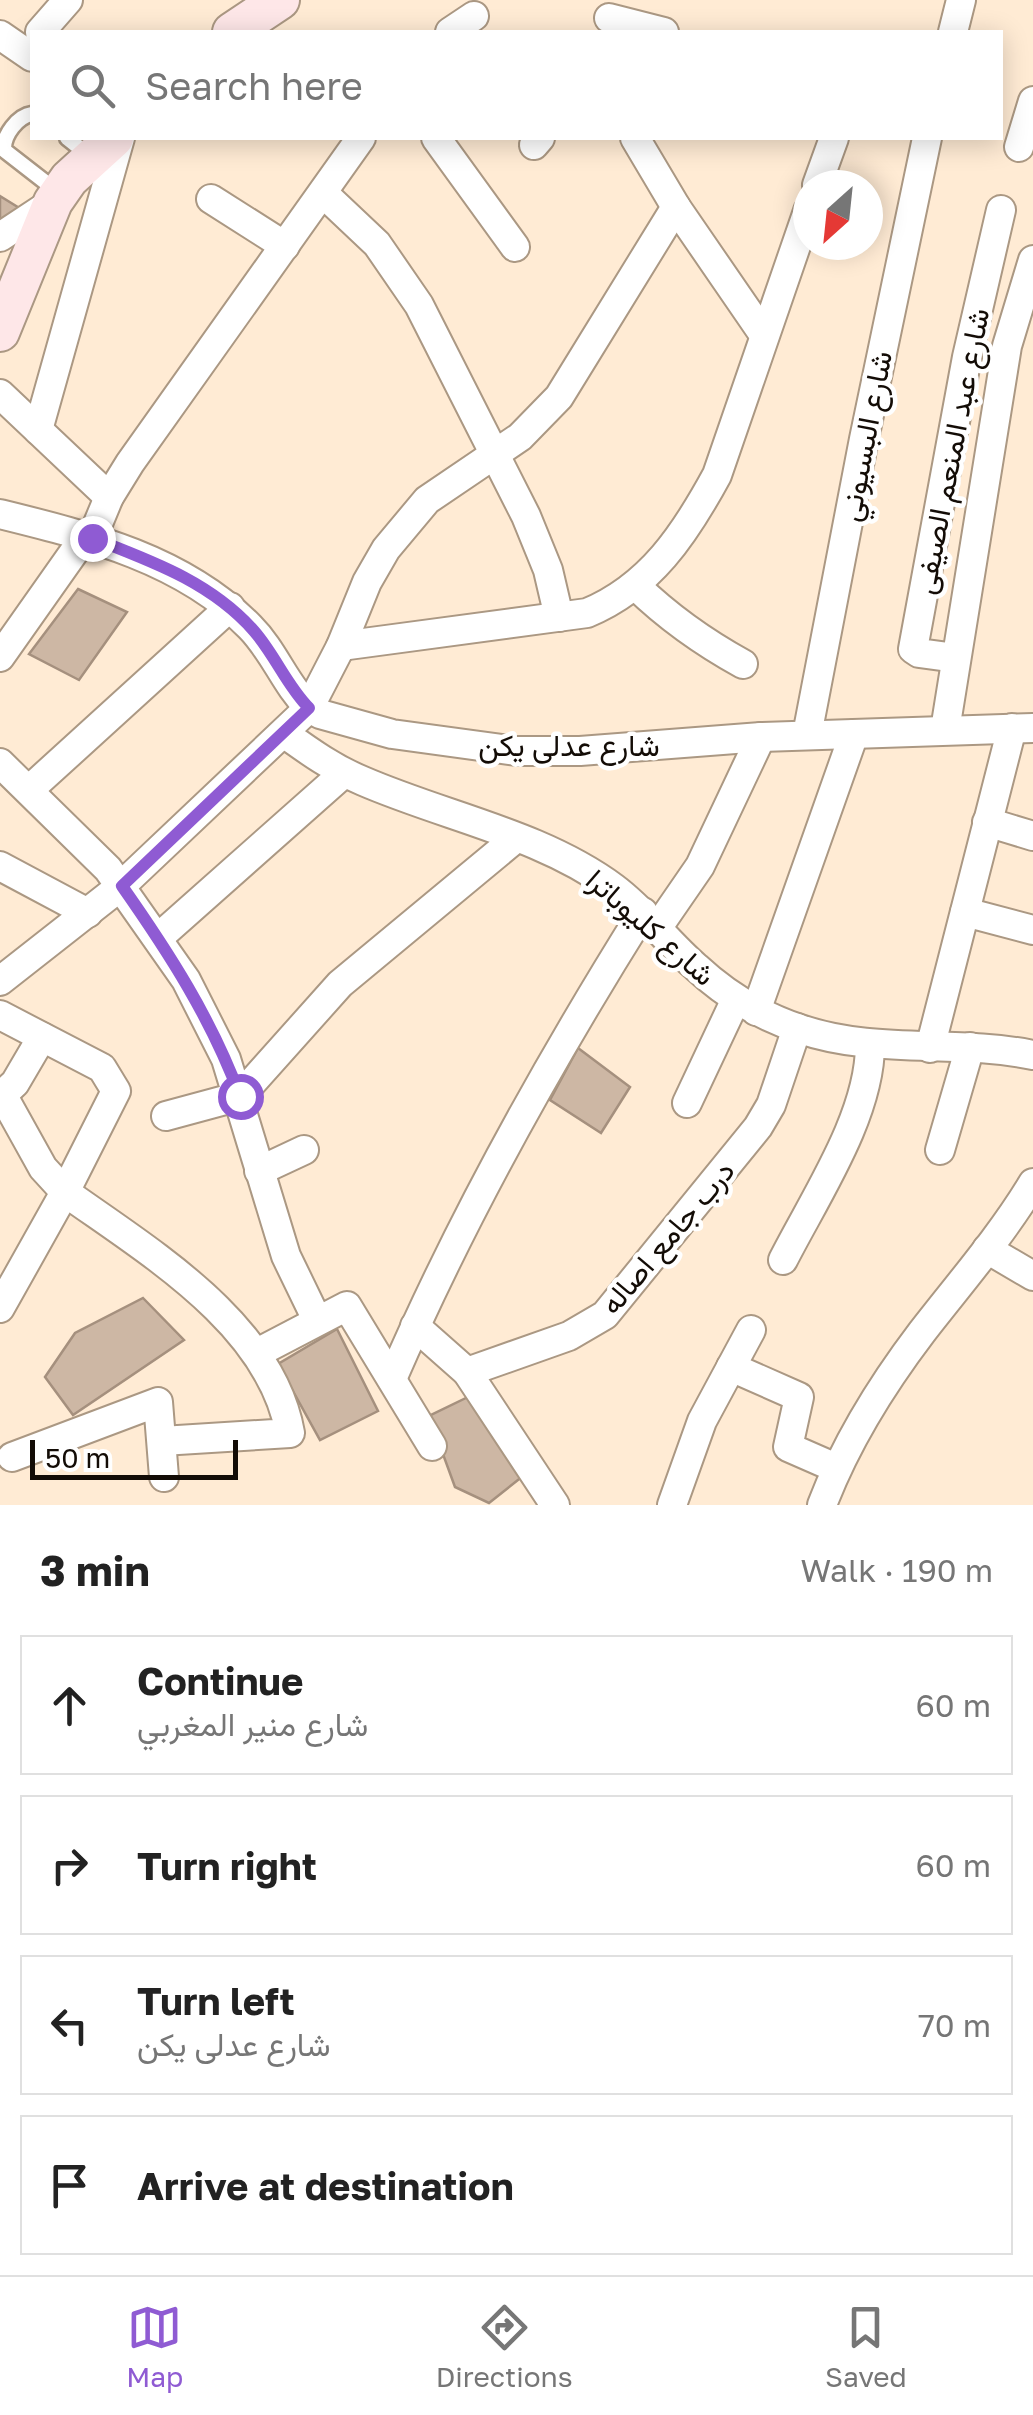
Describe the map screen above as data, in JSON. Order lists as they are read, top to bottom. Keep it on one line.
{"streets":{"street":["شارع البسيوني","شارع عبد المنعم الصيفى","شارع عدلى يكن","شارع كليوباترا","درب جامع اصاله"]},"crossings":[["شارع البسيوني","شارع عدلى يكن"],["شارع كليوباترا","درب جامع اصاله"]],"scale_bar":"50 m","north":"bottom left","page":{"search":"Search here","scale":"50 m","heading":["3 min","Walk · 190 m"],"list":[["Continue","شارع منير المغربي","60 m"],["Turn right","60 m"],["Turn left","شارع عدلى يكن","70 m"],"Arrive at destination"],"nav":["Map","Directions","Saved"]}}
